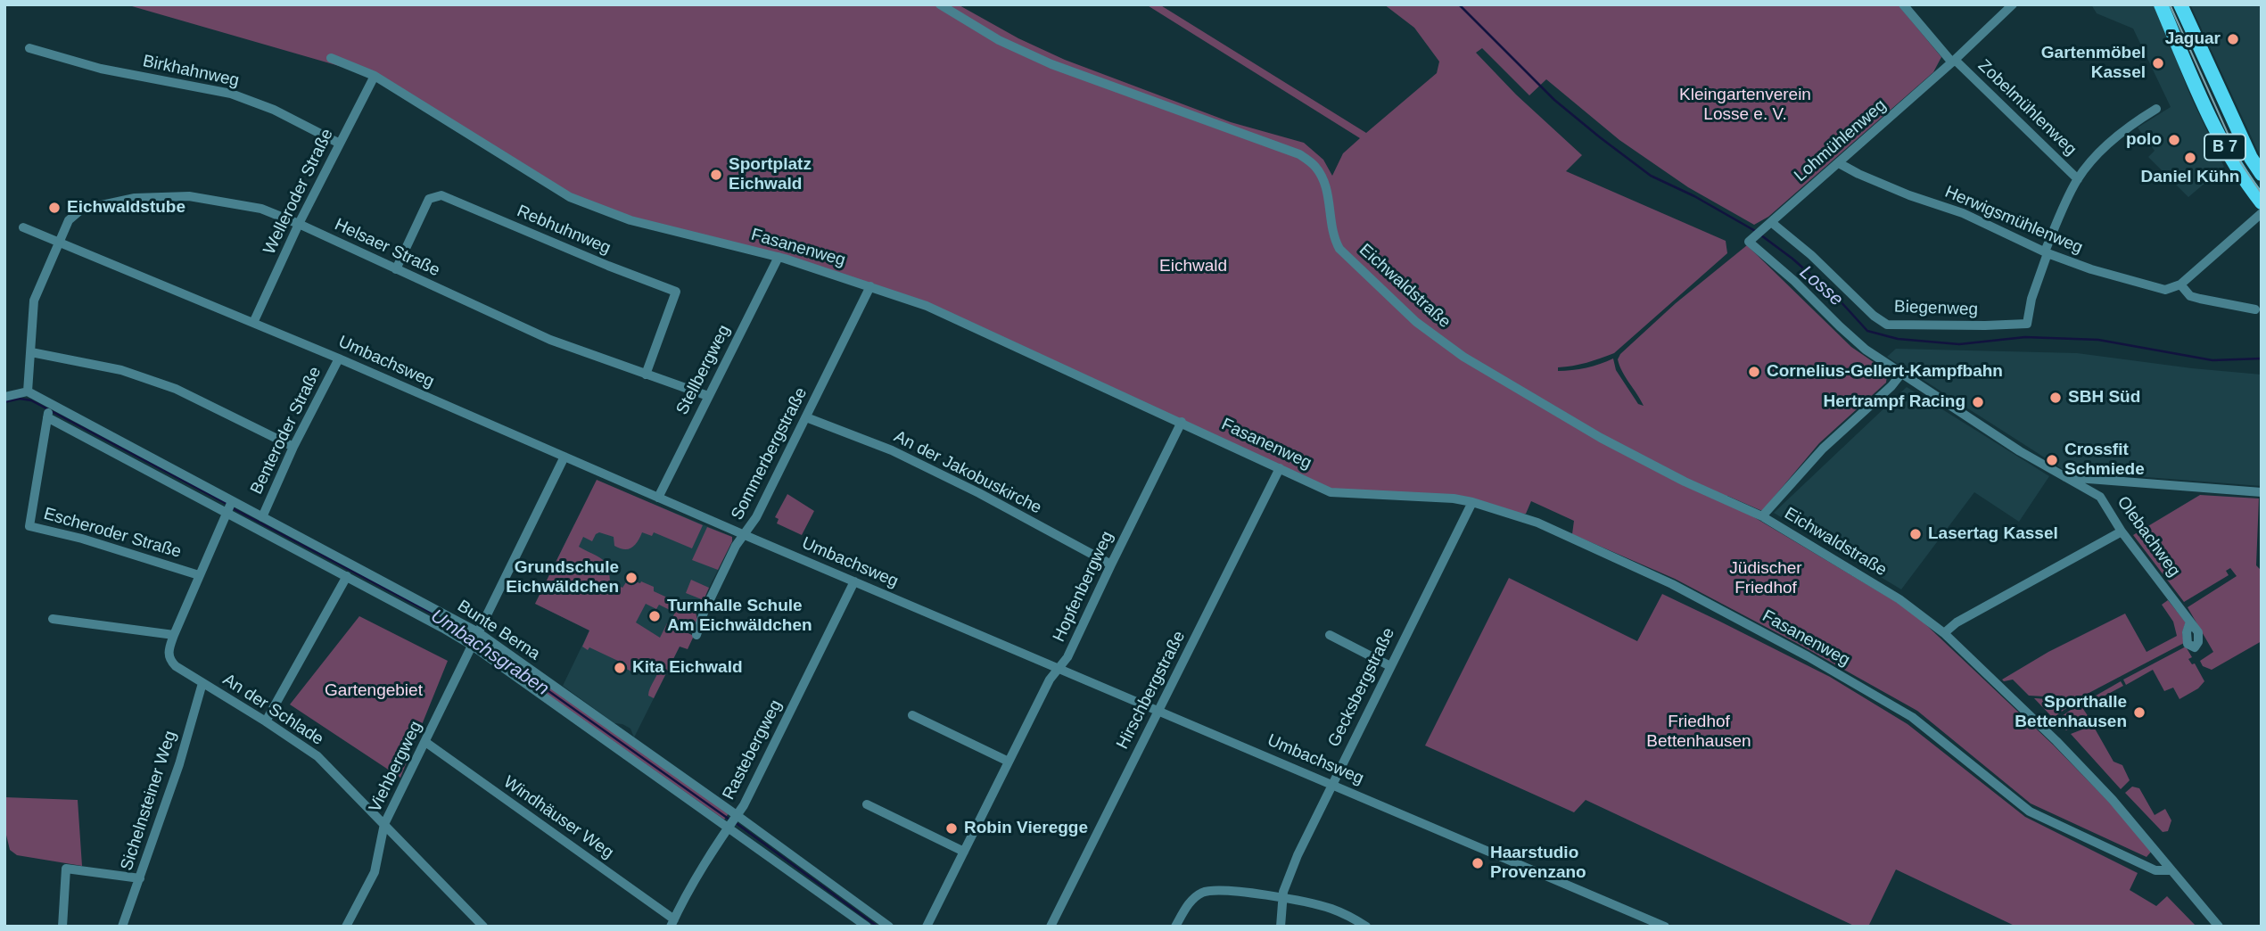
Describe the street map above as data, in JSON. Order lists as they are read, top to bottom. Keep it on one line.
{"streets":{"main road":["B 7"],"street":["Birkhahnweg","Zobelmühlenweg","Lohmühlenweg","Welleroder Straße","Herwigsmühlenweg","Rebhuhnweg","Helsaer Straße","Fasanenweg","Eichwaldstraße","Biegenweg","Umbachsweg","Stellbergweg","Benteroder Straße","Sommerbergstraße","An der Jakobuskirche","Escheroder Straße","Olebachweg","Hopfenbergweg","Bunte Berna","Gecksbergstraße","Hirschbergstraße","An der Schlade","Rastebergweg","Viehbergweg","Sichelnsteiner Weg","Windhäuser Weg"]},"crossings":[["Birkhahnweg","Welleroder Straße"],["Zobelmühlenweg","Lohmühlenweg"],["Lohmühlenweg","Herwigsmühlenweg"],["Lohmühlenweg","Biegenweg"],["Lohmühlenweg","Olebachweg"],["Welleroder Straße","Helsaer Straße"],["Welleroder Straße","Fasanenweg"],["Welleroder Straße","Umbachsweg"],["Herwigsmühlenweg","Biegenweg"],["Rebhuhnweg","Helsaer Straße"],["Helsaer Straße","Umbachsweg"],["Helsaer Straße","Stellbergweg"],["Helsaer Straße","Bunte Berna"],["Fasanenweg","Eichwaldstraße"],["Fasanenweg","Stellbergweg"],["Fasanenweg","Sommerbergstraße"],["Fasanenweg","Hopfenbergweg"],["Fasanenweg","Gecksbergstraße"],["Fasanenweg","Hirschbergstraße"],["Umbachsweg","Stellbergweg"],["Umbachsweg","Benteroder Straße"],["Umbachsweg","Sommerbergstraße"],["Umbachsweg","Hopfenbergweg"],["Umbachsweg","Gecksbergstraße"],["Umbachsweg","Hirschbergstraße"],["Umbachsweg","Rastebergweg"],["Umbachsweg","Viehbergweg"],["Benteroder Straße","Bunte Berna"],["Sommerbergstraße","An der Jakobuskirche"],["An der Jakobuskirche","Hopfenbergweg"],["Escheroder Straße","Bunte Berna"],["Bunte Berna","Rastebergweg"],["Bunte Berna","Viehbergweg"],["An der Schlade","Viehbergweg"],["An der Schlade","Sichelnsteiner Weg"],["Rastebergweg","Windhäuser Weg"],["Viehbergweg","Windhäuser Weg"]],"water":["Losse","Umbachsgraben"],"parks":["Kleingartenverein Losse e. V.","Eichwald","Jüdischer Friedhof","Gartengebiet","Friedhof Bettenhausen"],"places":["Jaguar","Gartenmöbel Kassel","polo","Daniel Kühn","Sportplatz Eichwald","Eichwaldstube","Cornelius-Gellert-Kampfbahn","SBH Süd","Hertrampf Racing","Crossfit Schmiede","Lasertag Kassel","Grundschule Eichwäldchen","Turnhalle Schule Am Eichwäldchen","Kita Eichwald","Sporthalle Bettenhausen","Robin Vieregge","Haarstudio Provenzano"]}
